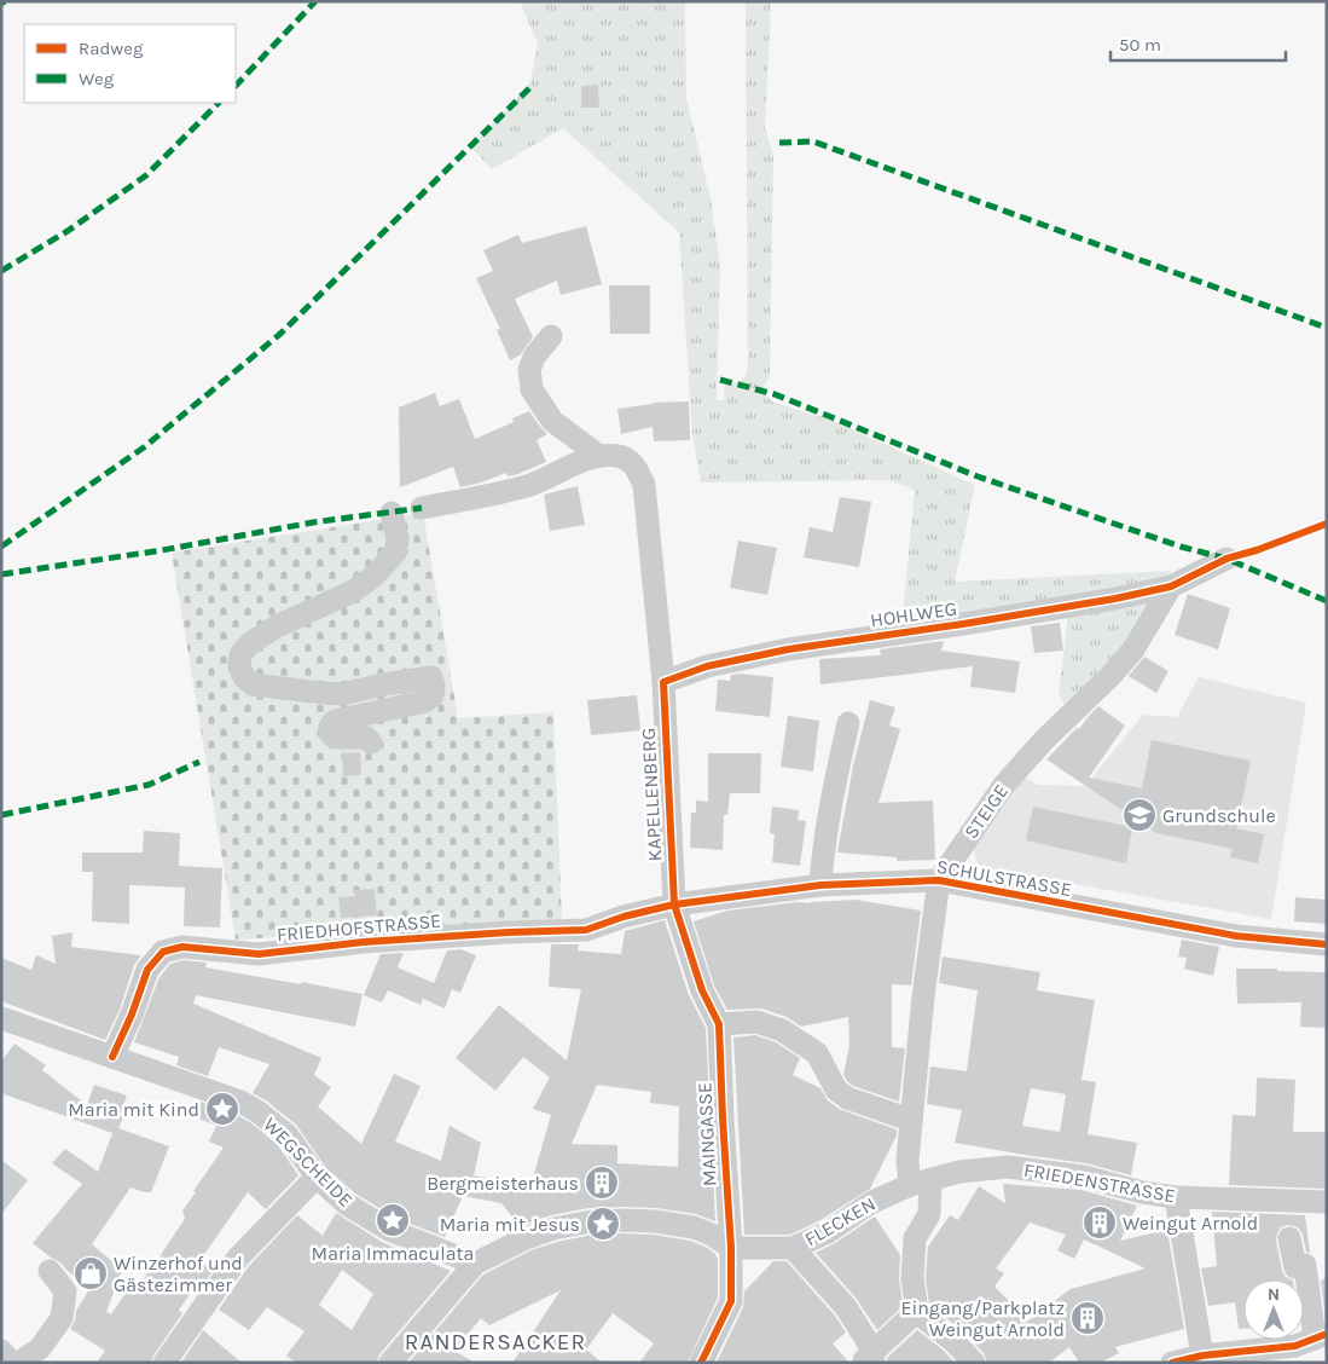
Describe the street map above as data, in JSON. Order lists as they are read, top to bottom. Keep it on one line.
{"streets":{"street":["HOHLWEG","KAPELLENBERG","STEIGE","SCHULSTRASSE","FRIEDHOFSTRASSE","MAINGASSE","WEGSCHEIDE","FRIEDENSTRASSE","FLECKEN"]},"crossings":[["HOHLWEG","KAPELLENBERG"],["HOHLWEG","STEIGE"],["KAPELLENBERG","SCHULSTRASSE"],["KAPELLENBERG","FRIEDHOFSTRASSE"],["KAPELLENBERG","MAINGASSE"],["STEIGE","SCHULSTRASSE"],["STEIGE","FRIEDENSTRASSE"],["STEIGE","FLECKEN"],["SCHULSTRASSE","FRIEDHOFSTRASSE"],["SCHULSTRASSE","MAINGASSE"],["FRIEDHOFSTRASSE","MAINGASSE"],["FRIEDHOFSTRASSE","WEGSCHEIDE"],["MAINGASSE","FLECKEN"],["FRIEDENSTRASSE","FLECKEN"]],"districts":["RANDERSACKER"],"places":{"school or university":["Grundschule"],"place":["Maria mit Kind","Maria Immaculata","Maria mit Jesus"],"building":["Bergmeisterhaus","Weingut Arnold","Eingang/Parkplatz Weingut Arnold"],"shop":["Winzerhof und Gästezimmer"]},"legend":["Radweg","Weg"],"scale_bar":"50 m","north":"top"}
